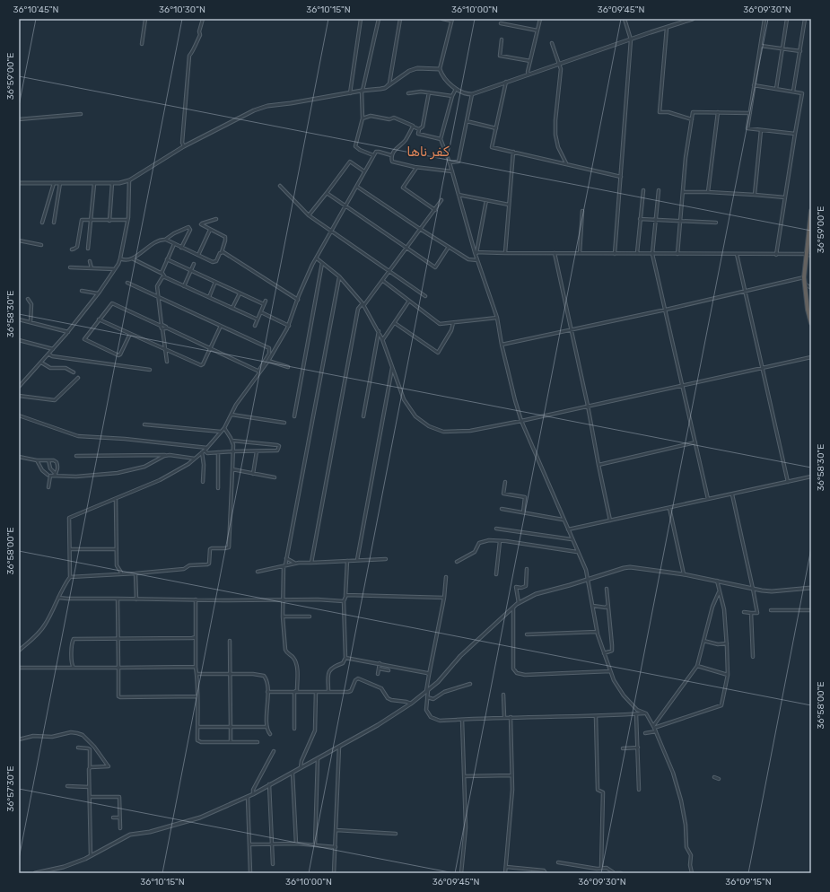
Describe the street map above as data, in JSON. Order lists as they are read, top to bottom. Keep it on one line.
{"districts":["كفر ناها"],"coordinates":["36°10'45\"N","36°10'30\"N","36°10'15\"N","36°10'00\"N","36°09'45\"N","36°09'30\"N","36°59'00\"E","36°58'30\"E","36°58'00\"E","36°57'30\"E","36°09'15\"N"]}
